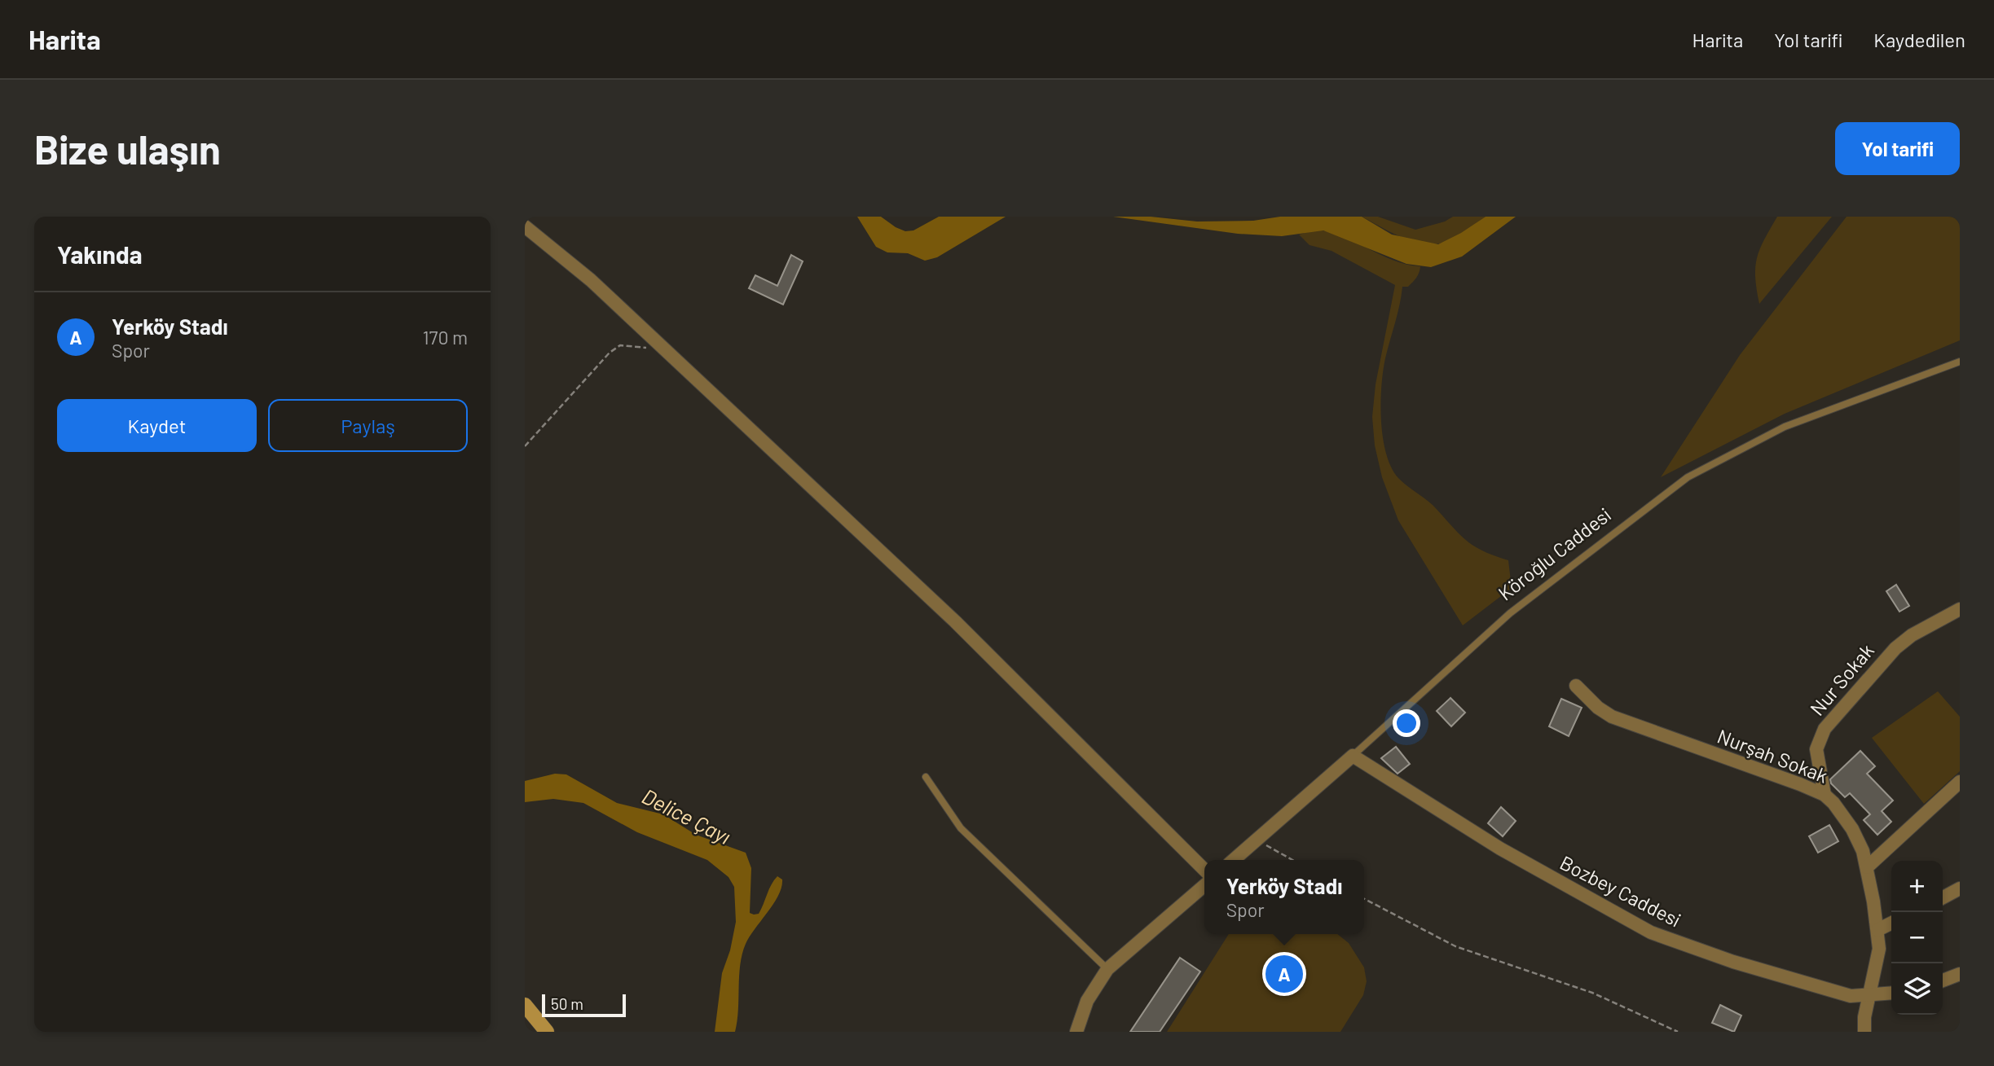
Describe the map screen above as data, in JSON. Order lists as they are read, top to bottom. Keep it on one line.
{"streets":{"street":["Köroğlu Caddesi","Nur Sokak","Nurşah Sokak","Bozbey Caddesi"]},"crossings":[["Köroğlu Caddesi","Bozbey Caddesi"],["Nur Sokak","Nurşah Sokak"],["Nurşah Sokak","Bozbey Caddesi"]],"water":["Delice Çayı"],"scale_bar":"50 m","page":{"header":"Harita","nav":["Harita","Yol tarifi","Kaydedilen"],"buttons":["Yol tarifi",["Kaydet","Paylaş"]],"title":"Bize ulaşın","heading":"Yakında","list":[{"mark":"A","name":"Yerköy Stadı","note":"Spor","value":"170 m"}],"popup":["Yerköy Stadı","Spor"],"map_buttons":["+","−"],"pins":"A","scale":"50 m"}}
